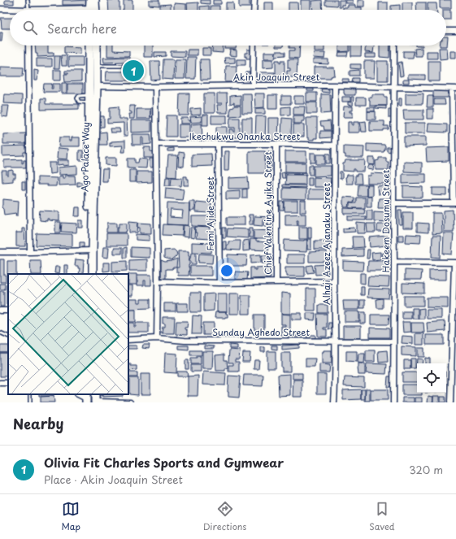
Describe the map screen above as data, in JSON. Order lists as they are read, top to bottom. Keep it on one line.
{"streets":{"main road":["Ago Palace Way"],"street":["Akin Joaquin Street","Ikechukwu Ohanka Street","Chief Valentine Ayika Street","Femi Ajide Street","Hakeem Dosumu Street","Alhaji Azeez Ajanaku Street","Sunday Aghedo Street"]},"crossings":[["Akin Joaquin Street","Ago Palace Way"],["Akin Joaquin Street","Hakeem Dosumu Street"],["Akin Joaquin Street","Alhaji Azeez Ajanaku Street"],["Ikechukwu Ohanka Street","Chief Valentine Ayika Street"],["Ikechukwu Ohanka Street","Femi Ajide Street"],["Ikechukwu Ohanka Street","Alhaji Azeez Ajanaku Street"],["Hakeem Dosumu Street","Sunday Aghedo Street"],["Alhaji Azeez Ajanaku Street","Sunday Aghedo Street"]],"page":{"search":"Search here","pins":"1","heading":"Nearby","list":[{"mark":"1","name":"Olivia Fit Charles Sports and Gymwear","note":"Place · Akin Joaquin Street","value":"320 m"}],"nav":["Map","Directions","Saved"]}}
